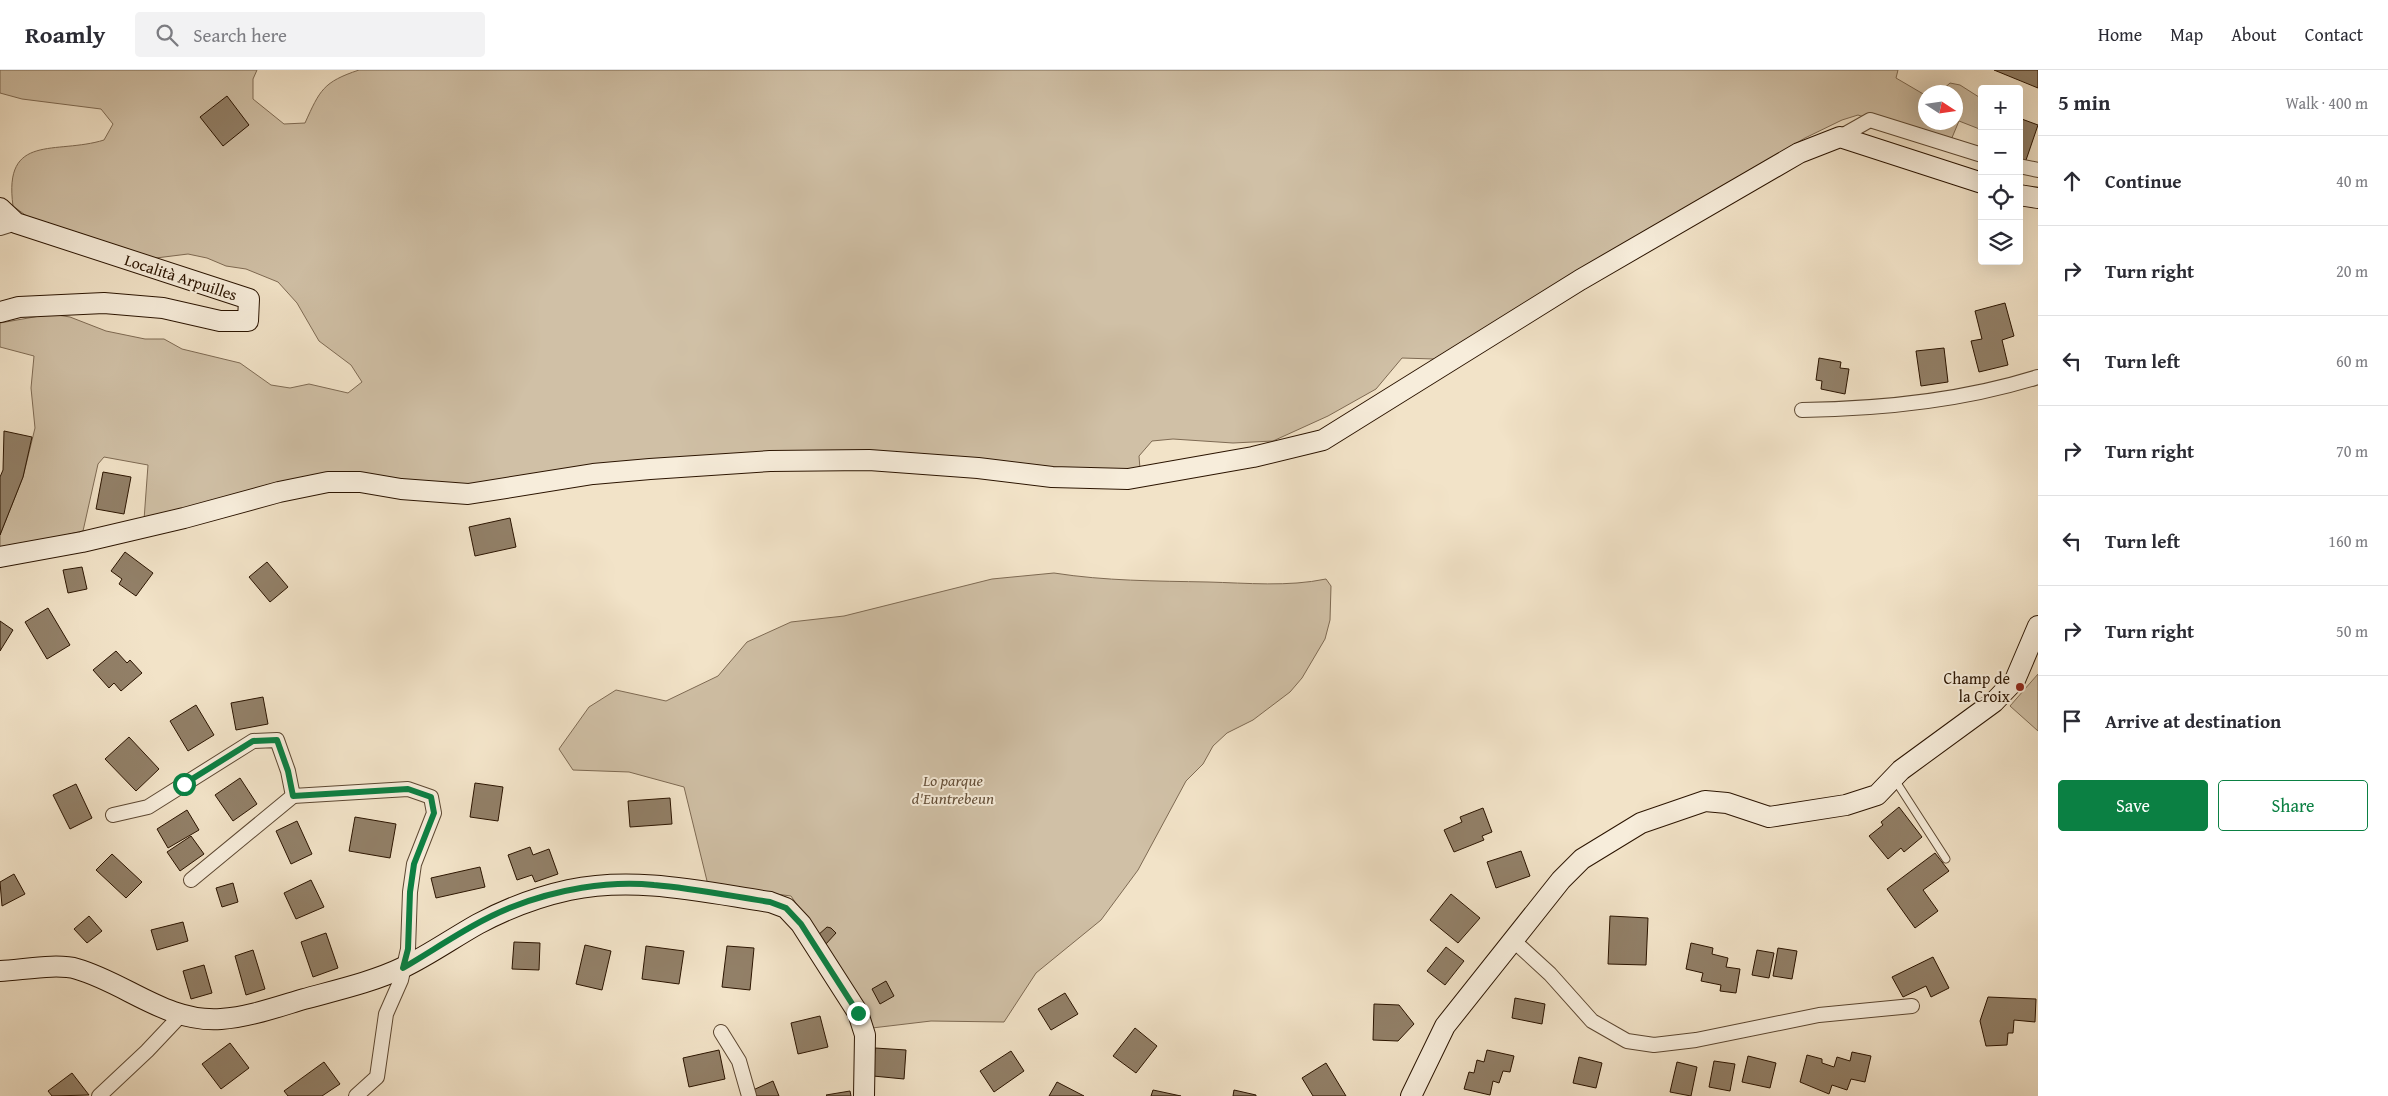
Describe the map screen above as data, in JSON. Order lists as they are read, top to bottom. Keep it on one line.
{"streets":{"street":["Località Arpuilles"]},"parks":["Lo parque d'Euntrebeun"],"places":["Champ de la Croix"],"north":"right","page":{"header":"Roamly","search":"Search here","nav":["Home","Map","About","Contact"],"heading":["5 min","Walk · 400 m"],"map_buttons":["+","−"],"list":[["Continue","40 m"],["Turn right","20 m"],["Turn left","60 m"],["Turn right","70 m"],["Turn left","160 m"],["Turn right","50 m"],"Arrive at destination"],"buttons":["Save","Share"]}}
